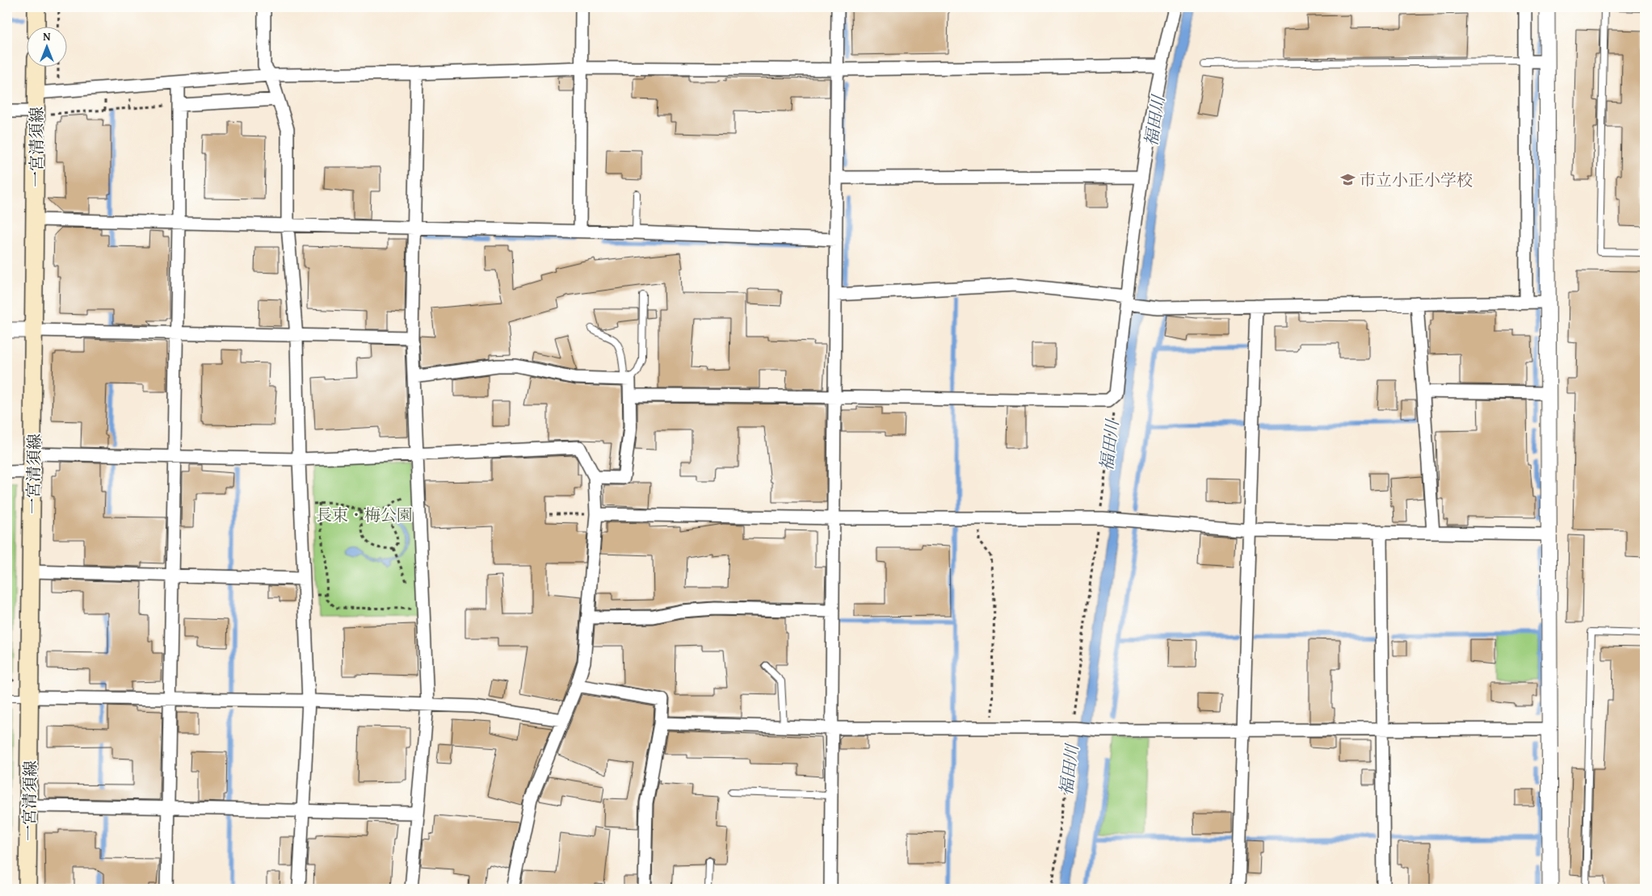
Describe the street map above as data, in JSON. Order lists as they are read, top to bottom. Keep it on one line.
{"streets":{"main road":["一宮清須線"]},"water":["福田川"],"parks":["長束・梅公園"],"places":{"school or university":["市立小正小学校"]},"north":"top"}
